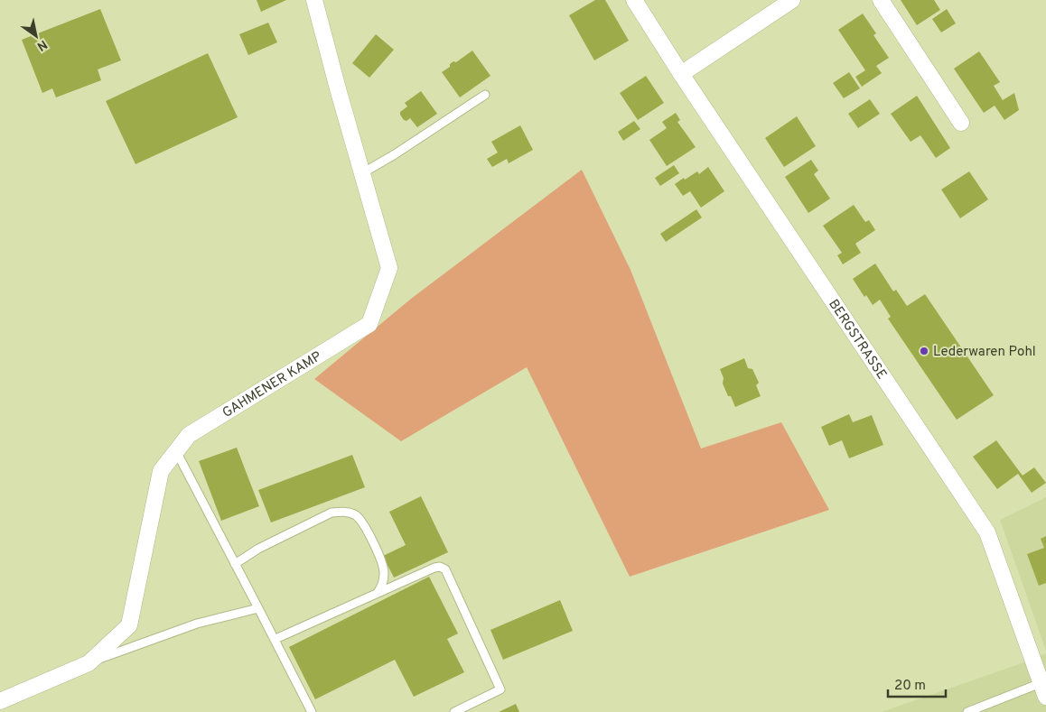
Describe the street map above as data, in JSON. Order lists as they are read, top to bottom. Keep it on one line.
{"streets":{"street":["BERGSTRASSE","GAHMENER KAMP"]},"places":["Lederwaren Pohl"],"scale_bar":"20 m","north":"bottom right"}
